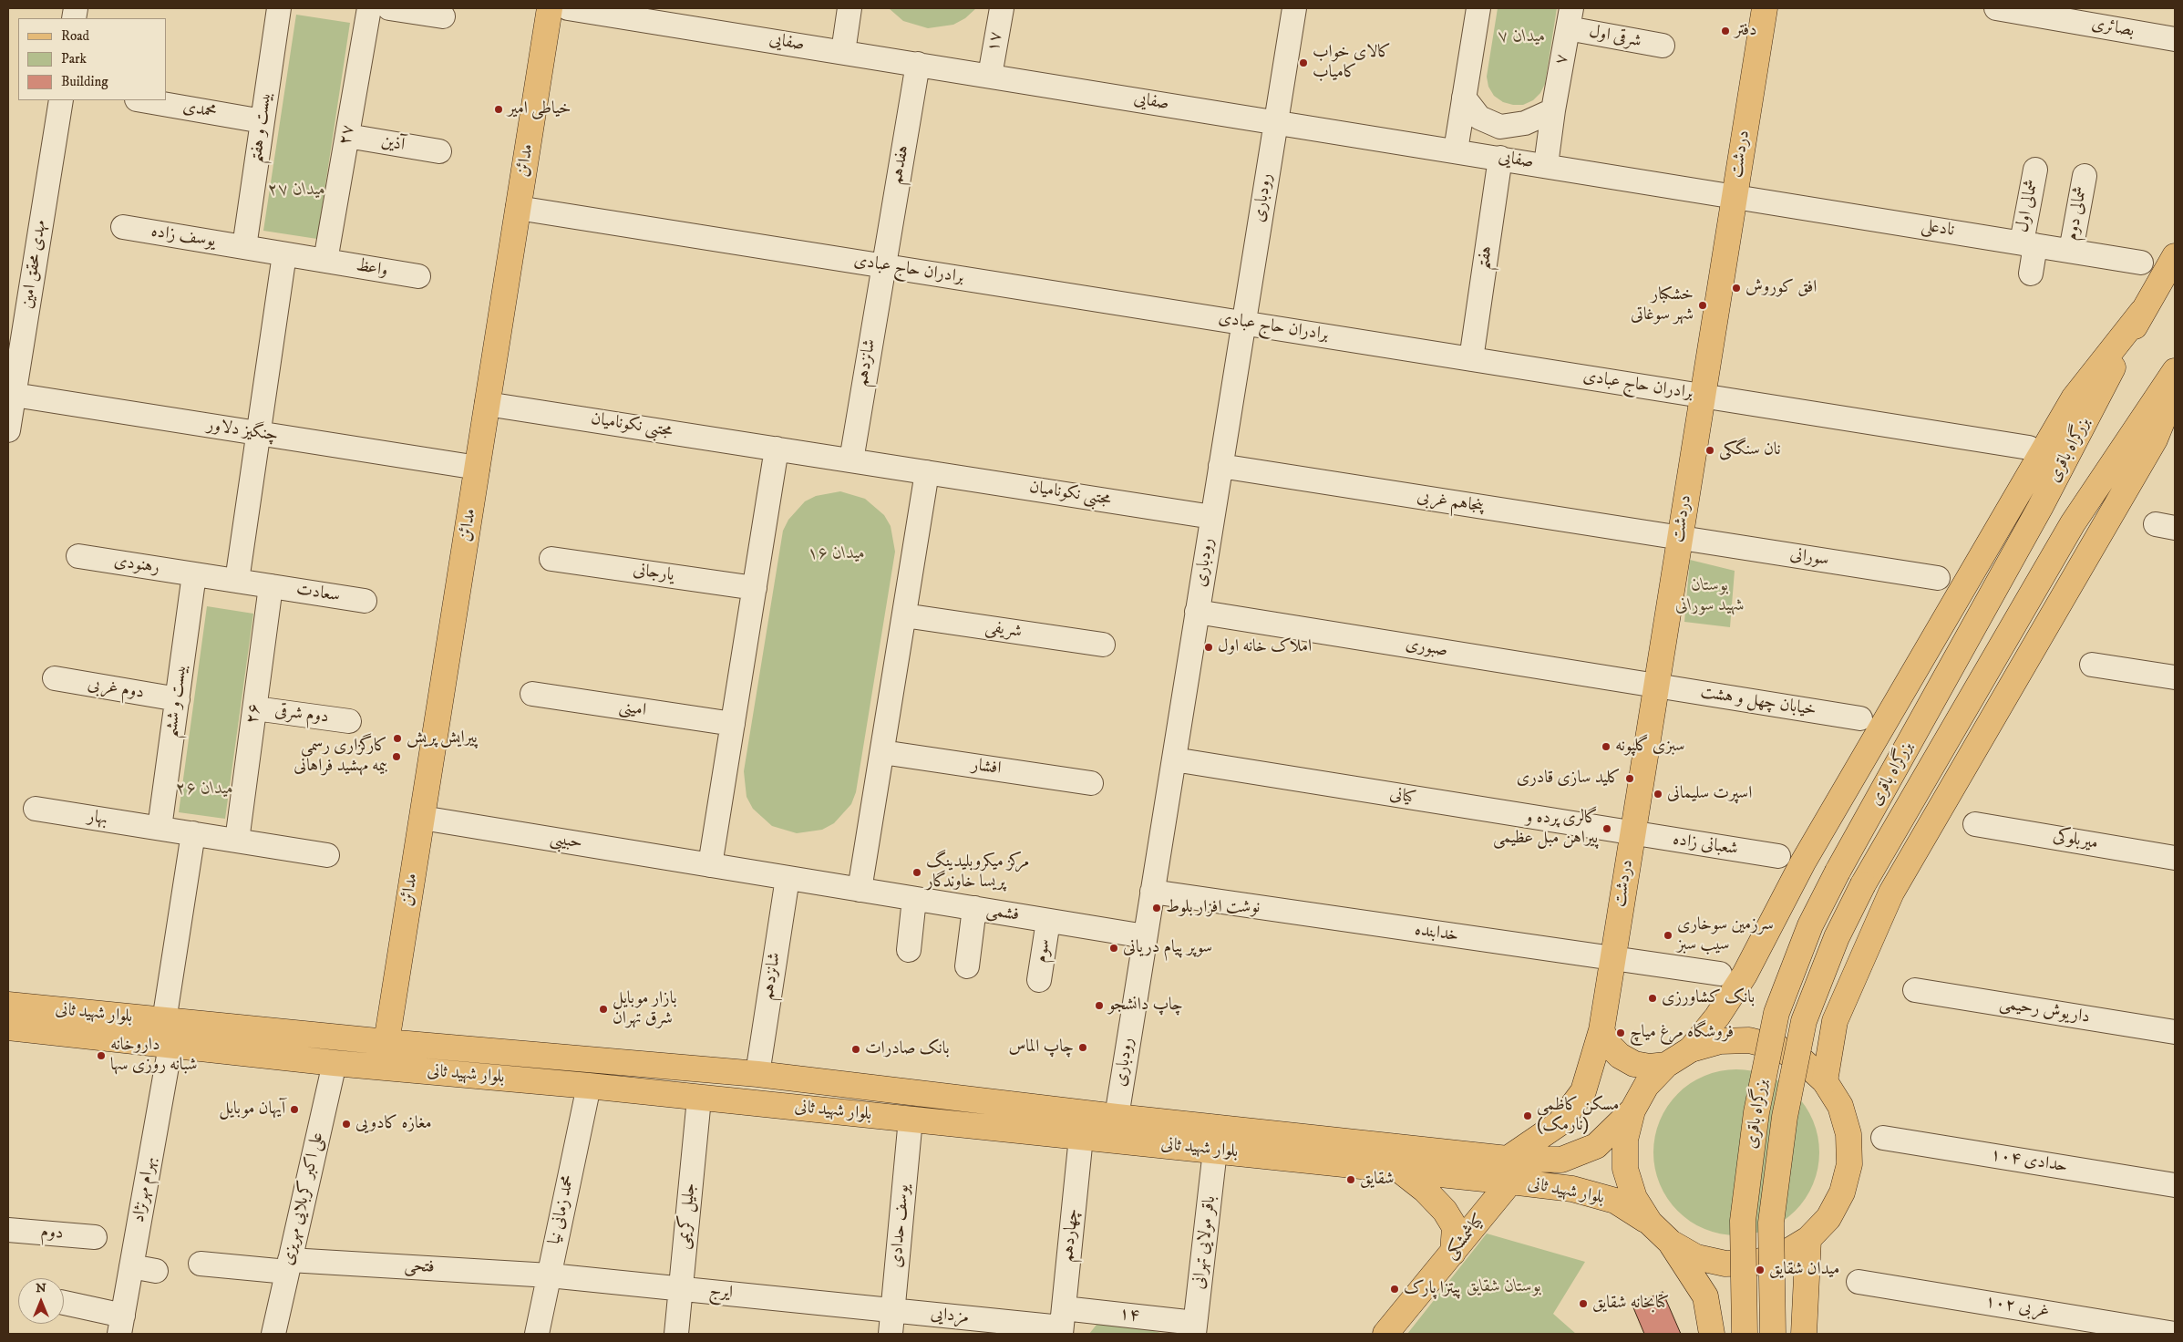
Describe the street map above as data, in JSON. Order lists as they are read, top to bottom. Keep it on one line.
{"streets":{"main road":["دردشت","مدائن","بزرگراه باقری","بلوار شهید ثانی","کیاشمشکی"],"street":["بصائری","شرقی اول","۱۷","صفایی","۷","محمدی","بیست و هفتم","۲۷","آذین","هفدهم","رودباری","شمالی اول","شمالی دوم","نادعلی","یوسف زاده","هفتم","مهدی محقق امین","واعظ","برادران حاج عبادی","شانزدهم","مجتبی نکونامیان","چنگیز دلاور","پنجاهم غربی","سورانی","رهنودی","یارجانی","سعادت","شریفی","صبوری","دوم غربی","بیست و ششم","خیابان چهل و هشت","امینی","۲۶","دوم شرقی","افشار","کیانی","بهار","میربلوکی","حبیبی","شعبانی زاده","فشمی","خدابنده","سوم","داریوش رحیمی","حدادی ۱۰۴","بهرام مهرنژاد","علی اکبر کربلایی مهریزی","محمد زمانی نیا","جلیل کریمی","یوسف حدادی","دوم","چهاردهم","باقر مولایی تهرانی","فتحی","ایرج","۱۰۲ غربی","۱۴","مزدایی"]},"crossings":[["شرقی اول","۷"],["۱۷","صفایی"],["صفایی","۷"],["صفایی","دردشت"],["صفایی","هفدهم"],["صفایی","رودباری"],["صفایی","نادعلی"],["صفایی","هفتم"],["محمدی","بیست و هفتم"],["بیست و هفتم","یوسف زاده"],["۲۷","آذین"],["۲۷","واعظ"],["دردشت","نادعلی"],["دردشت","برادران حاج عبادی"],["دردشت","پنجاهم غربی"],["دردشت","سورانی"],["دردشت","صبوری"],["دردشت","خیابان چهل و هشت"],["دردشت","کیانی"],["دردشت","شعبانی زاده"],["دردشت","خدابنده"],["دردشت","بلوار شهید ثانی"],["دردشت","کیاشمشکی"],["مدائن","برادران حاج عبادی"],["مدائن","مجتبی نکونامیان"],["مدائن","چنگیز دلاور"],["مدائن","حبیبی"],["مدائن","بلوار شهید ثانی"],["هفدهم","برادران حاج عبادی"],["هفدهم","شانزدهم"],["رودباری","برادران حاج عبادی"],["رودباری","مجتبی نکونامیان"],["رودباری","پنجاهم غربی"],["رودباری","صبوری"],["رودباری","کیانی"],["رودباری","فشمی"],["رودباری","خدابنده"],["رودباری","بلوار شهید ثانی"],["شمالی اول","نادعلی"],["شمالی دوم","نادعلی"],["یوسف زاده","واعظ"],["هفتم","برادران حاج عبادی"],["مهدی محقق امین","چنگیز دلاور"],["برادران حاج عبادی","شانزدهم"],["شانزدهم","بلوار شهید ثانی"],["پنجاهم غربی","سورانی"],["رهنودی","سعادت"],["رهنودی","بیست و ششم"],["سعادت","۲۶"],["صبوری","خیابان چهل و هشت"],["دوم غربی","بیست و ششم"],["بیست و ششم","بهار"],["۲۶","دوم شرقی"],["۲۶","بهار"],["کیانی","شعبانی زاده"],["فشمی","سوم"],["بلوار شهید ثانی","بهرام مهرنژاد"],["بلوار شهید ثانی","علی اکبر کربلایی مهریزی"],["بلوار شهید ثانی","محمد زمانی نیا"],["بلوار شهید ثانی","جلیل کریمی"],["بلوار شهید ثانی","یوسف حدادی"],["بلوار شهید ثانی","چهاردهم"],["بلوار شهید ثانی","کیاشمشکی"],["بلوار شهید ثانی","باقر مولایی تهرانی"],["علی اکبر کربلایی مهریزی","فتحی"],["محمد زمانی نیا","فتحی"],["محمد زمانی نیا","ایرج"],["جلیل کریمی","ایرج"],["یوسف حدادی","ایرج"],["یوسف حدادی","مزدایی"],["چهاردهم","۱۴"],["چهاردهم","مزدایی"],["باقر مولایی تهرانی","۱۴"],["فتحی","ایرج"],["ایرج","مزدایی"],["۱۴","مزدایی"]],"parks":["میدان ۷","میدان ۲۷","میدان ۱۶","بوستان شهید سورانی","میدان ۲۶","بوستان شقایق"],"places":["دفتر","کالای خواب کامیاب","خیاطی امیر","افق کوروش","خشکبار شهر سوغاتی","نان سنگکی","املاک خانه اول","پیرایش پریش","سبزی گلپونه","کارگزاری رسمی بیمه مهشید فراهانی","کلید سازی قادری","اسپرت سلیمانی","گالری پرده و پیراهن مبل عظیمی","مرکز میکروبلیدینگ پریسا خاوندگار","نوشت افزار بلوط","سرزمین سوخاری سیب سبز","سوپر پیام دریانی","بانک کشاورزی","چاپ دانشجو","بازار موبایل شرق تهران","فروشگاه مرغ میاچ","چاپ‌ الماس","بانک صادرات","داروخانه شبانه روزی سها","آیهان موبایل","مسکن کاظمی (نارمک)","مغازه کادویی","شقایق","میدان شقایق","پیتزا پارک","کتابخانه شقایق"],"legend":["Road","Park","Building"],"north":"top"}
